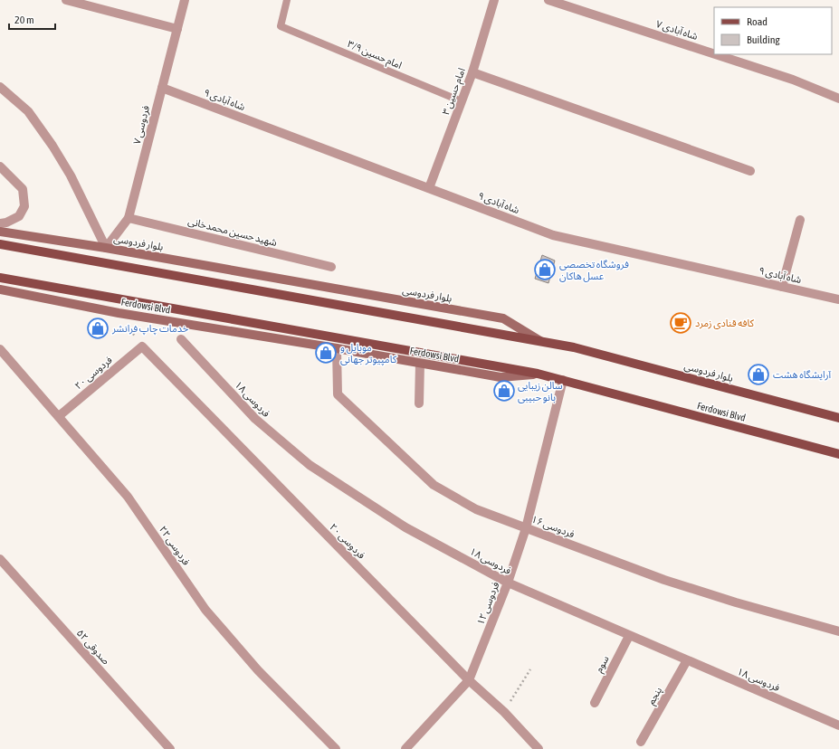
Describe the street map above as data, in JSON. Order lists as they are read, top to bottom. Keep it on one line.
{"streets":{"main road":["بلوار فردوسی","Ferdowsi Blvd"],"street":["شاه آبادی ۷","امام حسین ۳","شاه آبادی ۹","فردوسی ۷","شهید حسین محمدخانی","فردوسی ۲۰","فردوسی ۱۸","فردوسی ۱۶","فردوسی ۲۲","فردوسی ۱۲","صدوقی ۵۲","سوم","پنجم"],"lane":["امام حسین ۳/۹"]},"crossings":[["امام حسین ۳/۹","امام حسین ۳"],["امام حسین ۳","شاه آبادی ۹"],["شاه آبادی ۹","فردوسی ۷"],["فردوسی ۷","شهید حسین محمدخانی"],["فردوسی ۷","بلوار فردوسی"],["Ferdowsi Blvd","فردوسی ۱۶"],["Ferdowsi Blvd","فردوسی ۱۲"],["فردوسی ۲۰","فردوسی ۲۲"],["فردوسی ۲۰","فردوسی ۱۲"],["فردوسی ۱۸","فردوسی ۱۲"],["فردوسی ۱۸","سوم"],["فردوسی ۱۸","پنجم"],["فردوسی ۱۶","فردوسی ۱۲"]],"places":{"shop":["فروشگاه تخصصی عسل هاکان","خدمات چاپ فرانشر","موبایل و کامپیوتر جهانی","آرایشگاه هشت","سالن زیبایی بانو حبیبی"],"cafe":["کافه قنادی زمرد"]},"legend":["Road","Building"],"scale_bar":"20 m"}
